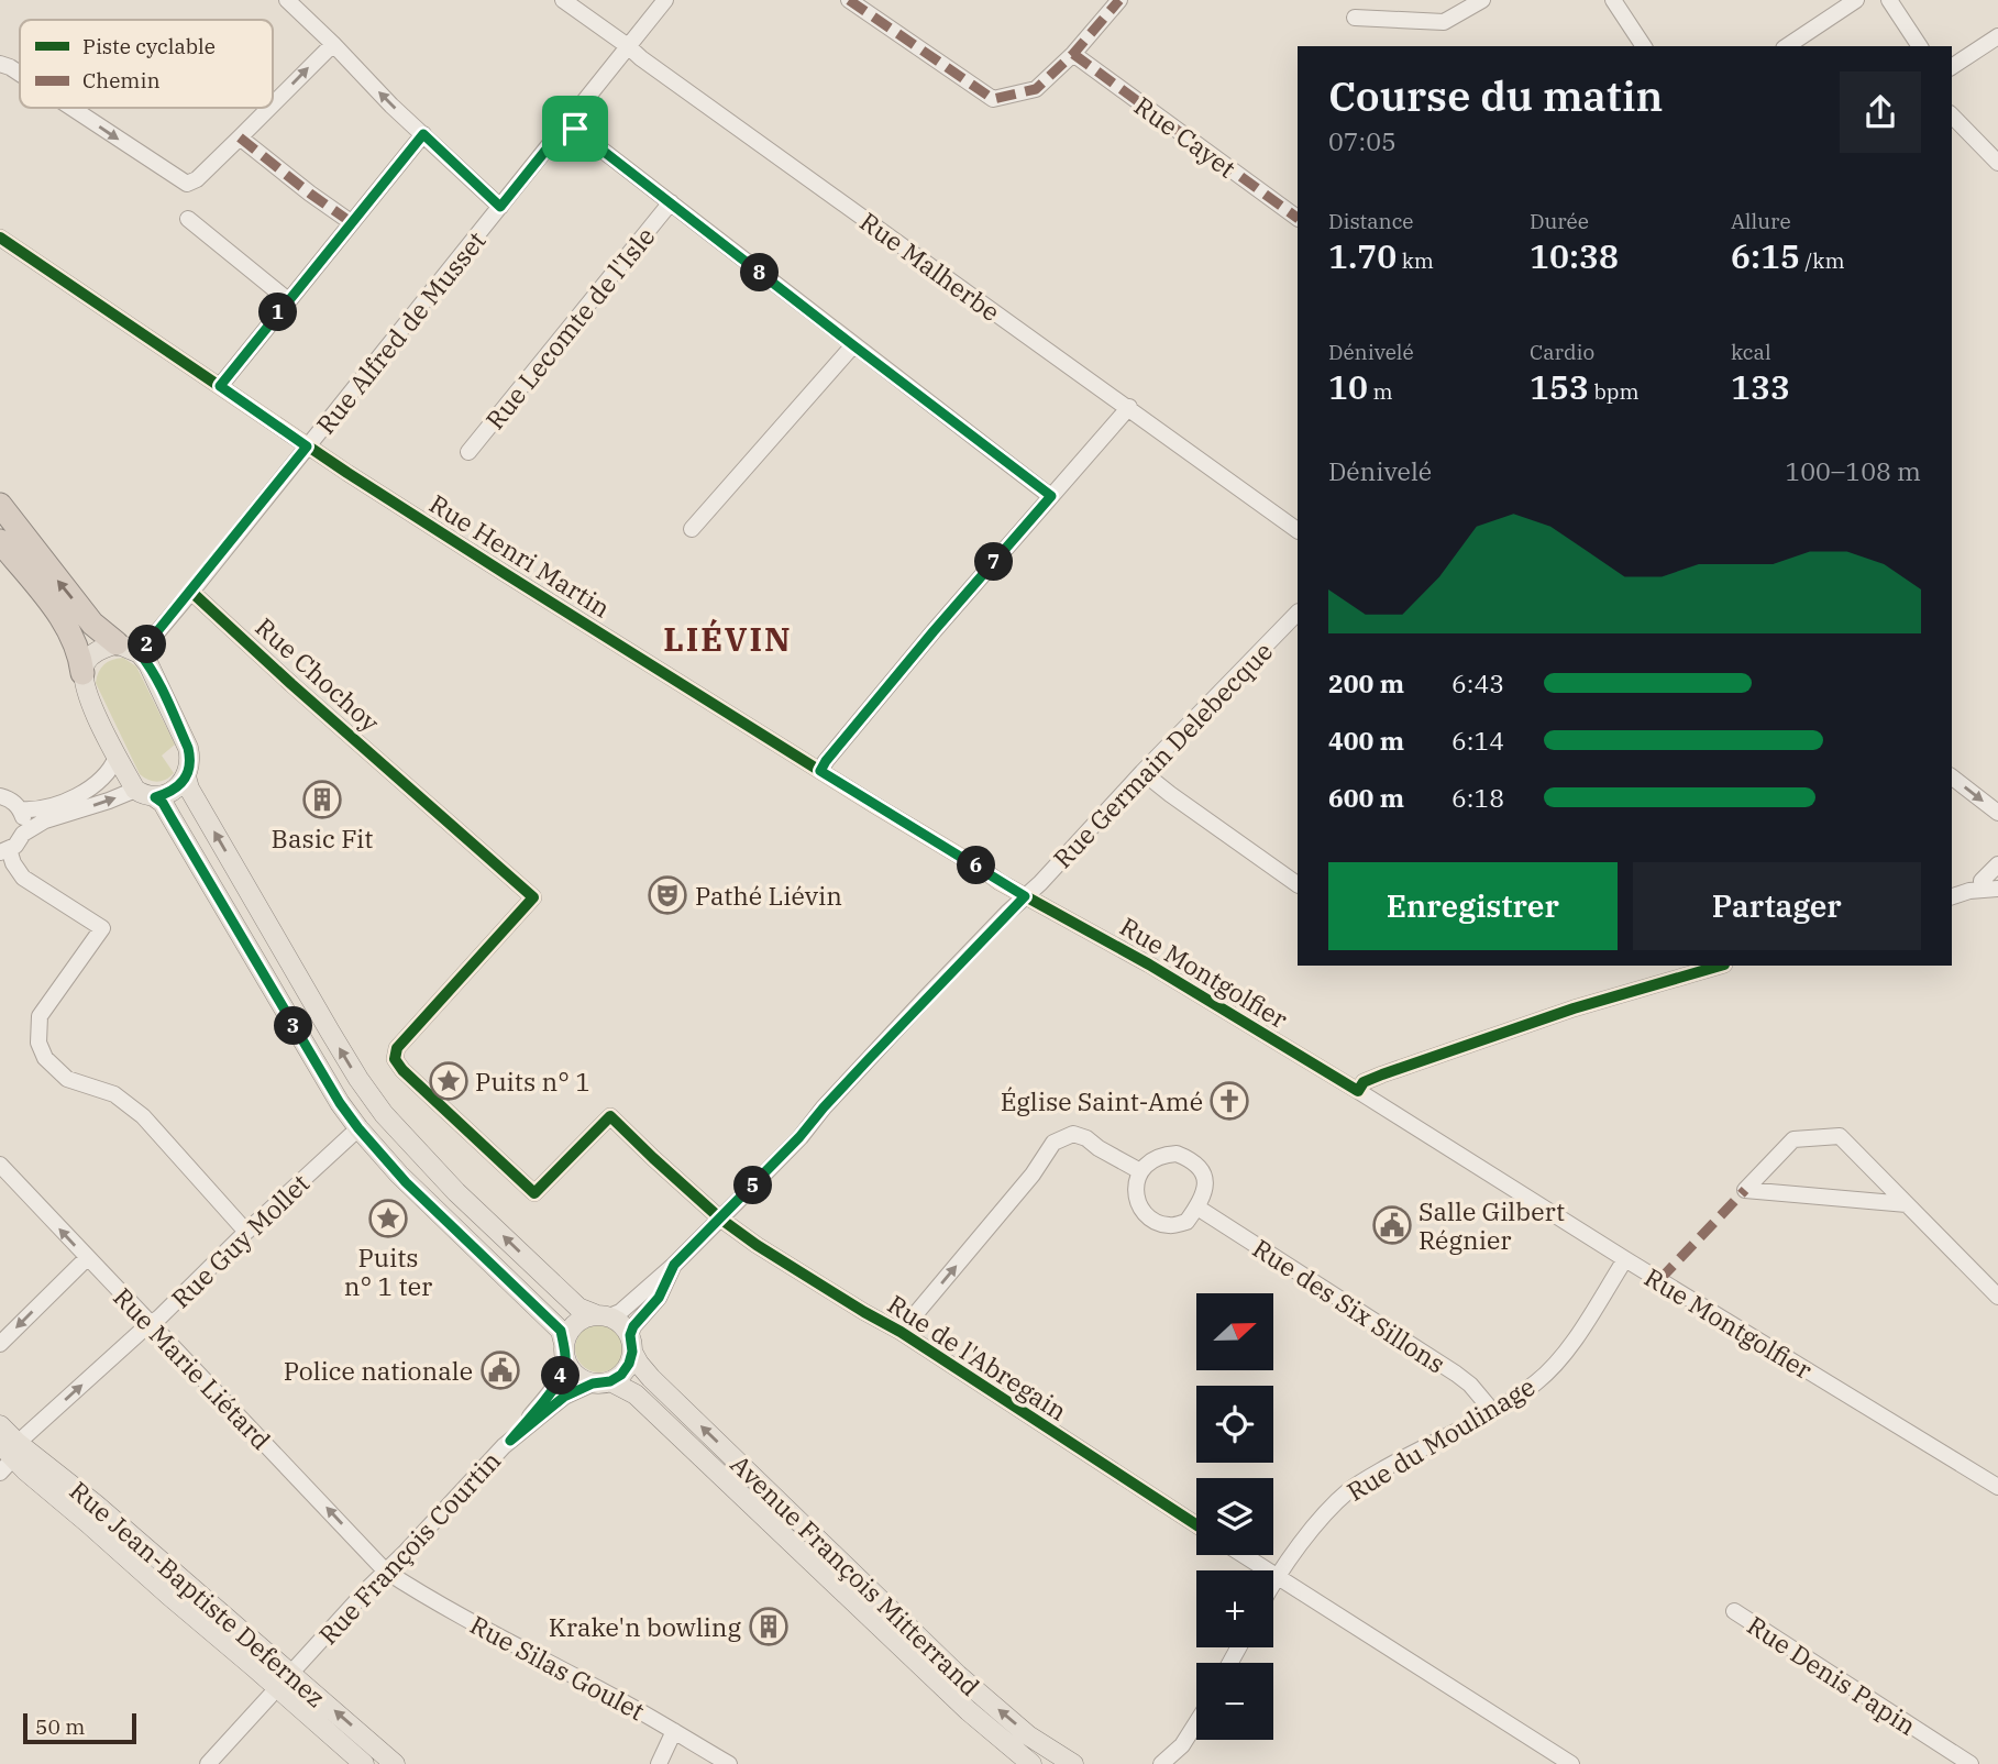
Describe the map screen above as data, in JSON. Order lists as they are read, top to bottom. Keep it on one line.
{"streets":{"main road":["Avenue François Mitterrand","Rue Jean-Baptiste Defernez"],"street":["Rue Cayet","Rue Malherbe","Rue Lecomte de l'Isle","Rue Alfred de Musset","Rue Henri Martin","Rue Chochoy","Rue Germain Delebecque","Rue Montgolfier","Rue Guy Mollet","Rue des Six Sillons","Rue de l'Abregain","Rue Marie Liétard","Rue du Moulinage","Rue François Courtin","Rue Silas Goulet","Rue Denis Papin"]},"crossings":[["Rue Malherbe","Rue Alfred de Musset"],["Rue Alfred de Musset","Rue Henri Martin"],["Rue Alfred de Musset","Rue Chochoy"],["Rue Henri Martin","Rue Germain Delebecque"],["Rue Henri Martin","Rue Montgolfier"],["Rue Chochoy","Rue de l'Abregain"],["Rue Germain Delebecque","Rue Montgolfier"],["Rue Montgolfier","Rue du Moulinage"],["Rue Guy Mollet","Rue Marie Liétard"],["Rue Guy Mollet","Rue Jean-Baptiste Defernez"],["Rue des Six Sillons","Rue du Moulinage"],["Rue Marie Liétard","Rue François Courtin"],["Rue Marie Liétard","Rue Silas Goulet"],["Rue François Courtin","Rue Jean-Baptiste Defernez"],["Rue François Courtin","Rue Silas Goulet"]],"one_way":["Rue Marie Liétard"],"districts":["LIÉVIN"],"places":{"building":["Basic Fit","Krake'n bowling"],"theatre":["Pathé Liévin"],"place":["Puits n° 1","Puits n° 1 ter"],"church":["Église Saint-Amé"],"public building":["Salle Gilbert Régnier","Police nationale"]},"legend":["Piste cyclable","Chemin"],"scale_bar":"50 m","north":"right","page":{"heading":["Course du matin","07:05"],"stats":[["Distance","1.70 km"],["Durée","10:38"],["Allure","6:15 /km"],["Dénivelé","10 m"],["Cardio","153 bpm"],["kcal","133"]],"pins":["8","1","7","2","6","3","5","4"],"chart":["Dénivelé","100–108 m"],"list":[{"name":"200 m","note":"6:43"},{"name":"400 m","note":"6:14"},{"name":"600 m","note":"6:18"}],"buttons":["Enregistrer","Partager"],"map_buttons":["+","−"],"scale":"50 m"}}
